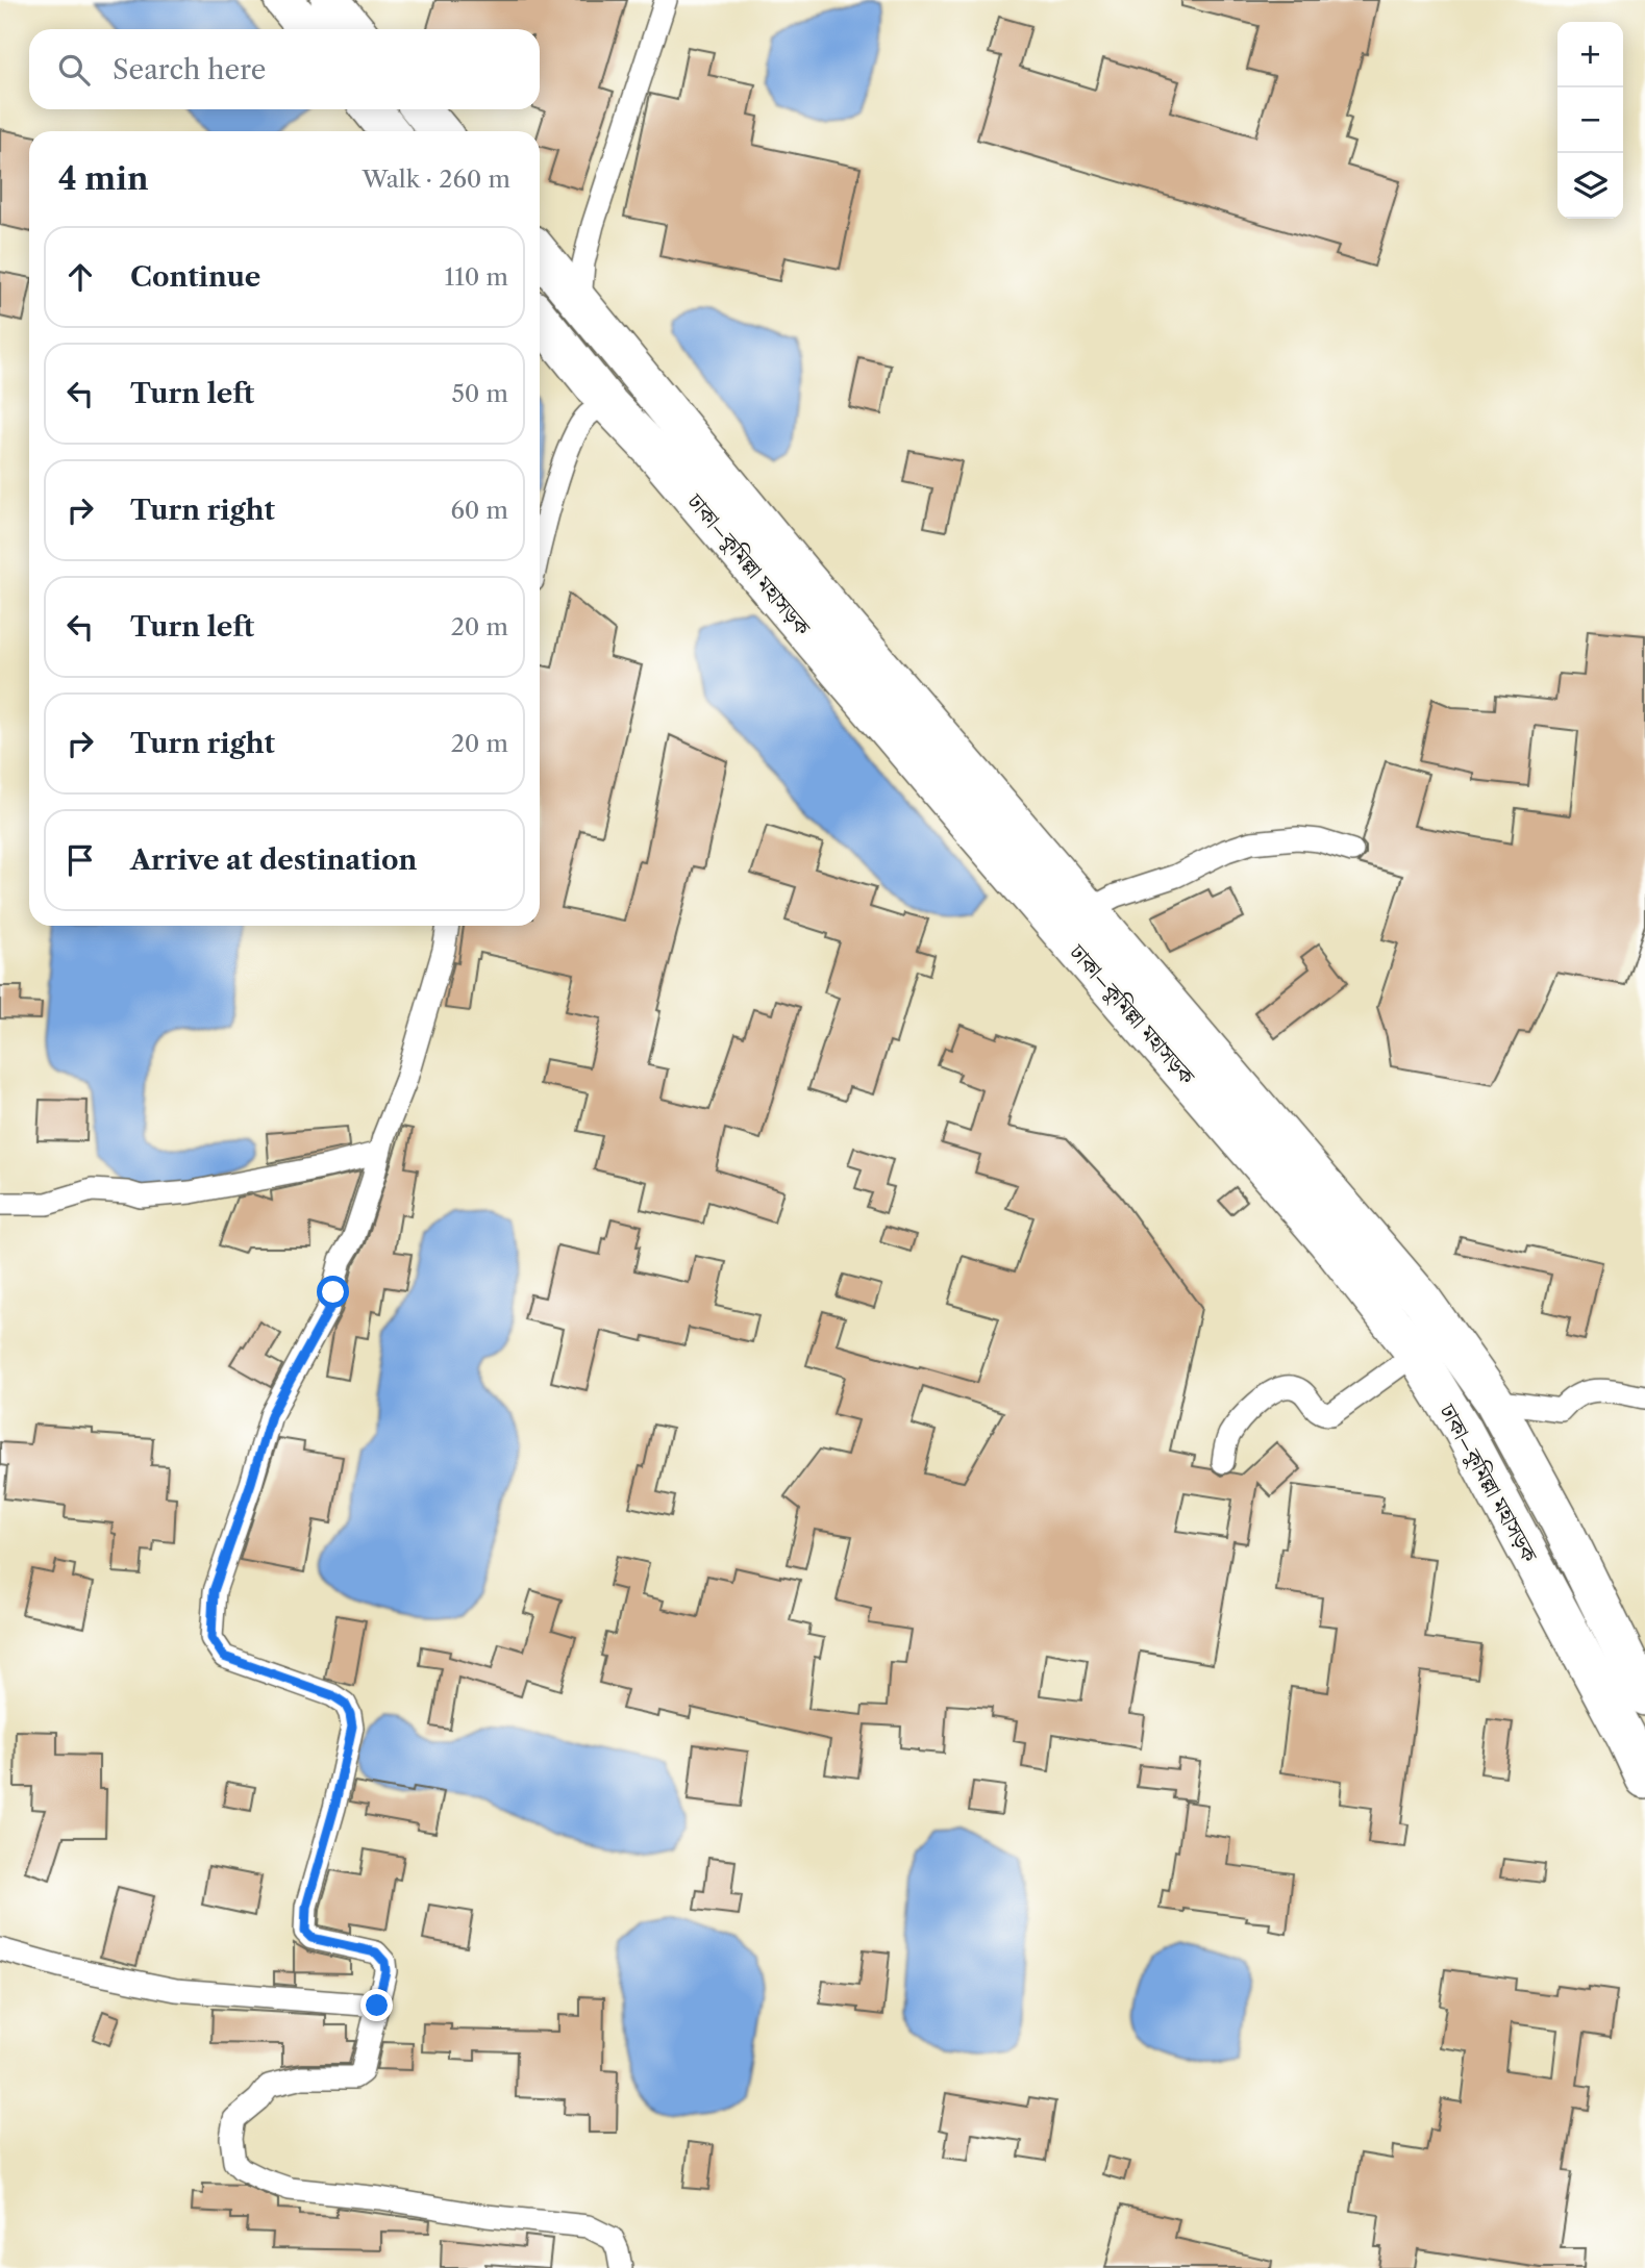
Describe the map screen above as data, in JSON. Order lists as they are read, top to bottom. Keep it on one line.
{"streets":{"highway":["ঢাকা–কুমিল্লা মহাসড়ক"]},"page":{"map_buttons":["+","−"],"search":"Search here","heading":["4 min","Walk · 260 m"],"list":[["Continue","110 m"],["Turn left","50 m"],["Turn right","60 m"],["Turn left","20 m"],["Turn right","20 m"],"Arrive at destination"]}}
